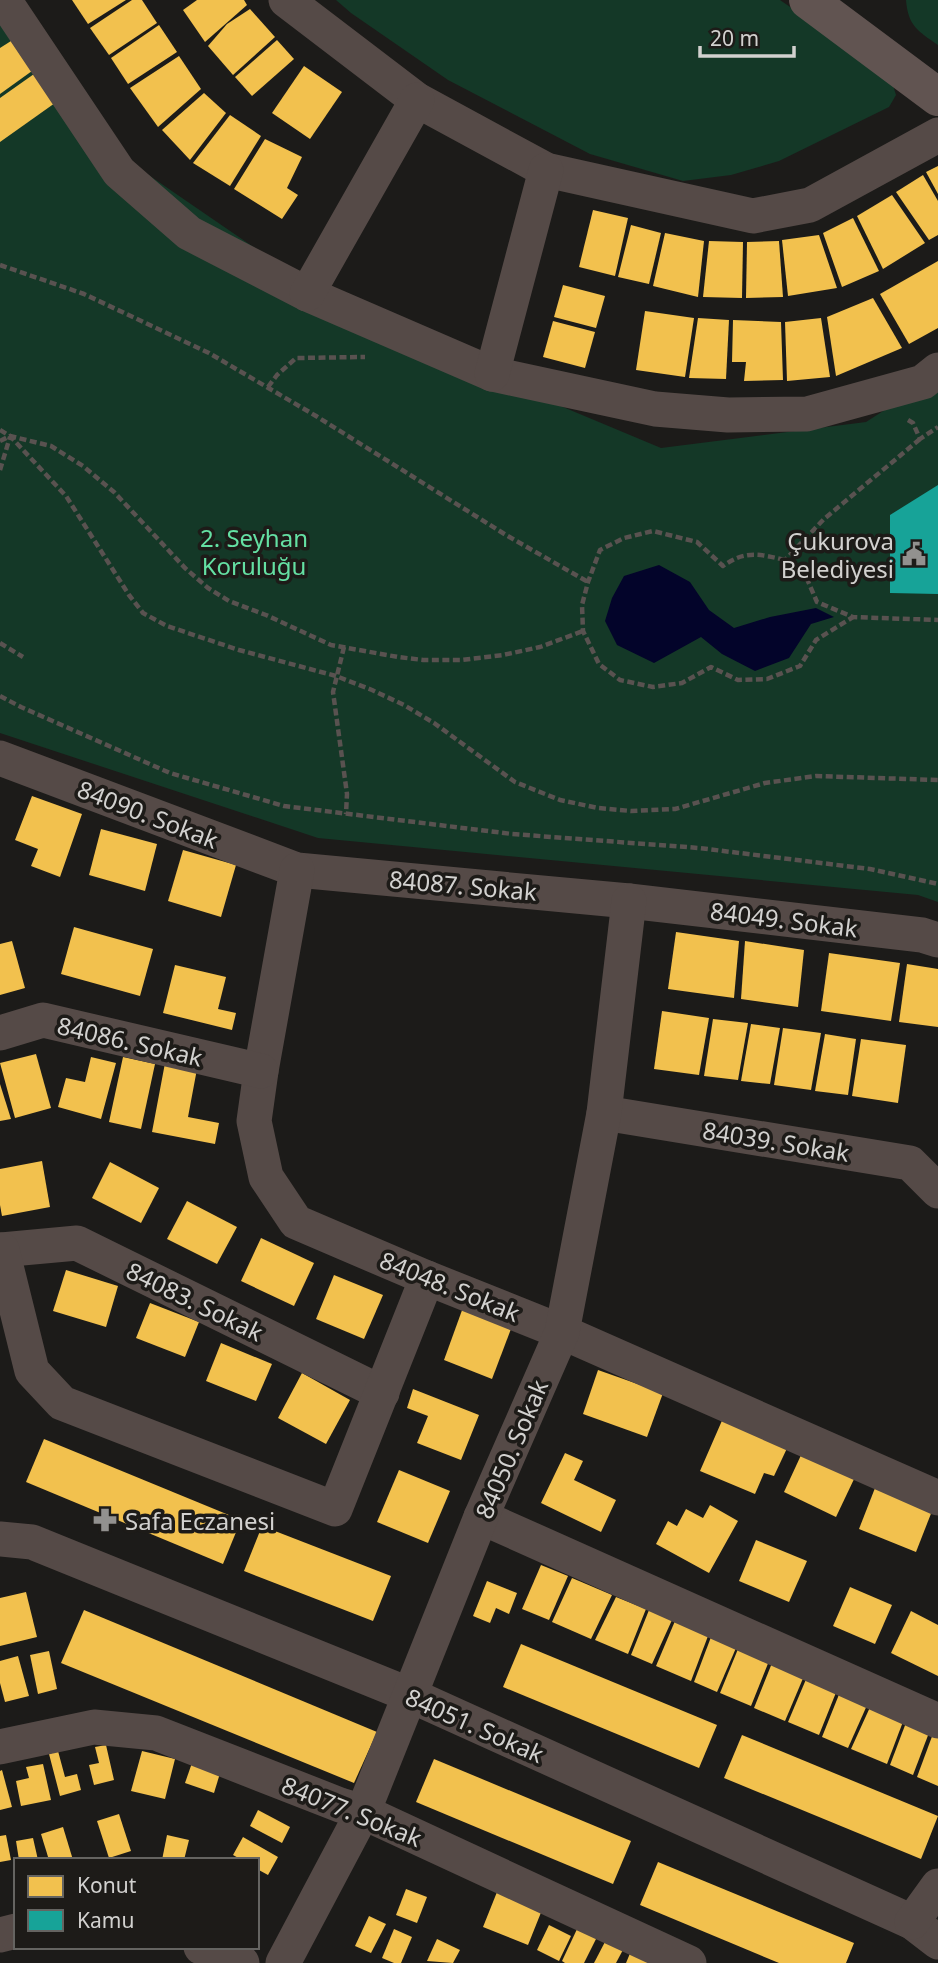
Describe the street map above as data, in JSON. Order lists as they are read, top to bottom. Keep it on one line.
{"streets":{"street":["84090. Sokak","84087. Sokak","84049. Sokak","84086. Sokak","84039. Sokak","84048. Sokak","84083. Sokak","84050. Sokak","84051. Sokak","84077. Sokak"]},"crossings":[["84090. Sokak","84087. Sokak"],["84090. Sokak","84048. Sokak"],["84087. Sokak","84049. Sokak"],["84087. Sokak","84048. Sokak"],["84087. Sokak","84050. Sokak"],["84049. Sokak","84050. Sokak"],["84086. Sokak","84048. Sokak"],["84039. Sokak","84050. Sokak"],["84048. Sokak","84050. Sokak"],["84050. Sokak","84051. Sokak"],["84050. Sokak","84077. Sokak"]],"parks":["2. Seyhan Koruluğu"],"places":{"public building":["Çukurova Belediyesi"],"pharmacy":["Safa Eczanesi"]},"legend":["Konut","Kamu"],"scale_bar":"20 m"}
